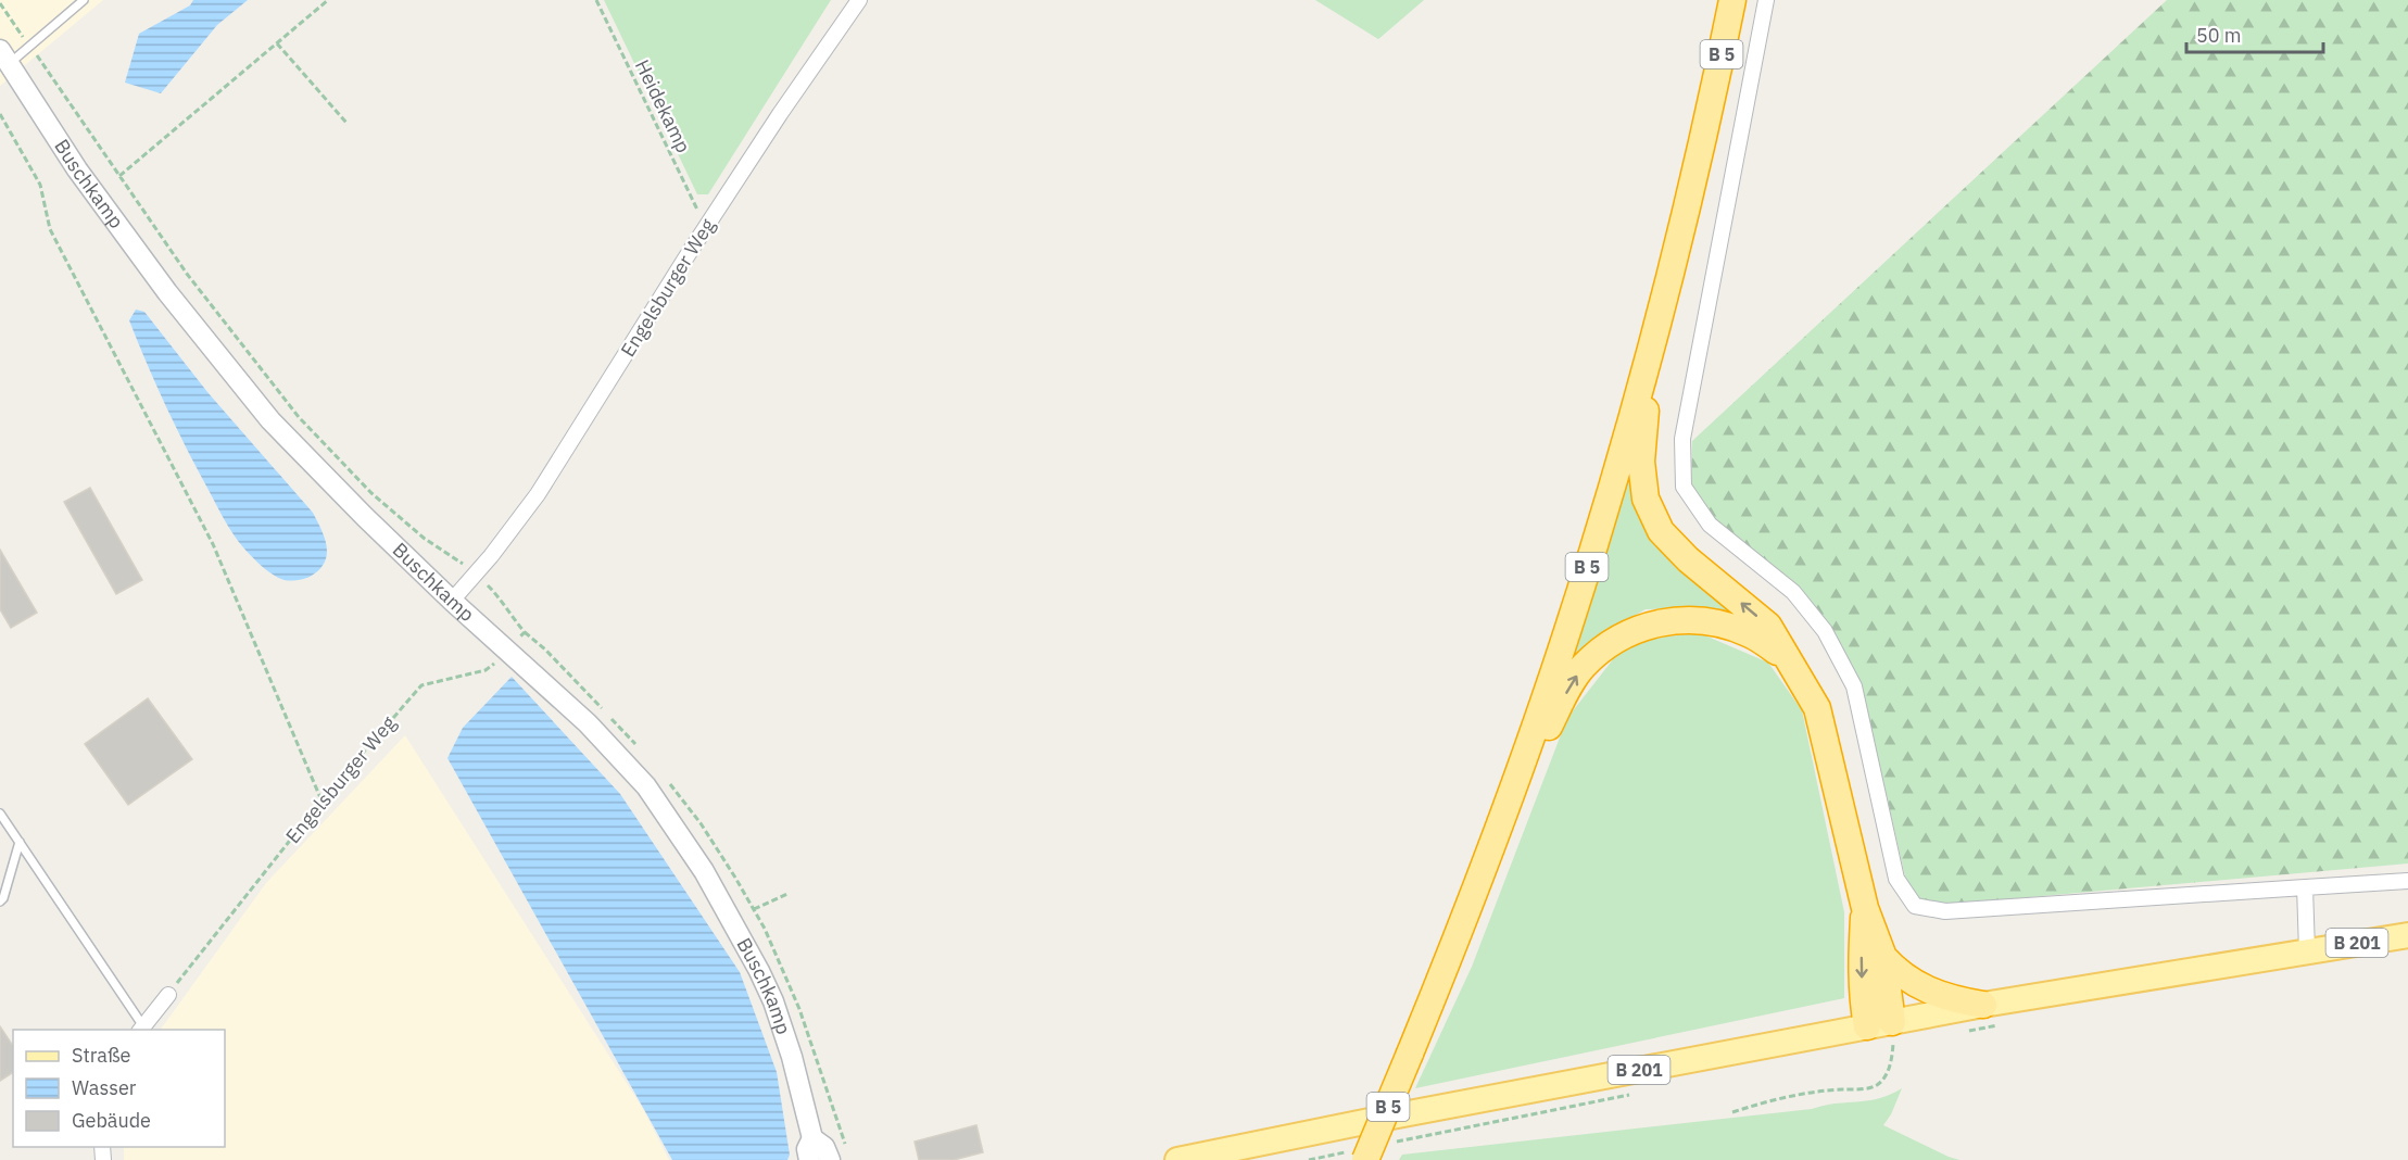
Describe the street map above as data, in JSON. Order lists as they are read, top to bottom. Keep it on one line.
{"streets":{"highway":["B 5"],"main road":["B 201"],"street":["Buschkamp","Engelsburger Weg"],"path":["Heidekamp"]},"crossings":[["Heidekamp","Engelsburger Weg"],["Buschkamp","Engelsburger Weg"]],"legend":["Straße","Wasser","Gebäude"],"scale_bar":"50 m"}
